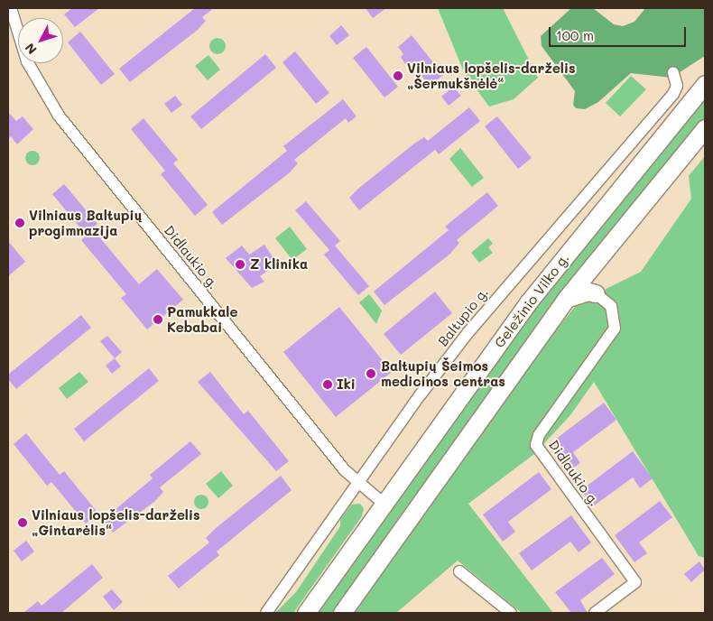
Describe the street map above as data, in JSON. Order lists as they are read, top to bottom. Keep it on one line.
{"streets":{"highway":["Geležinio Vilko g."],"street":["Didlaukio g.","Baltupio g."]},"crossings":[["Didlaukio g.","Geležinio Vilko g."],["Didlaukio g.","Baltupio g."]],"places":["Vilniaus lopšelis-darželis „Šermukšnėlė“","Vilniaus Baltupių progimnazija","Z klinika","Pamukkale Kebabai","Baltupių Šeimos medicinos centras","Iki","Vilniaus lopšelis-darželis „Gintarėlis“"],"scale_bar":"100 m","north":"bottom left"}
